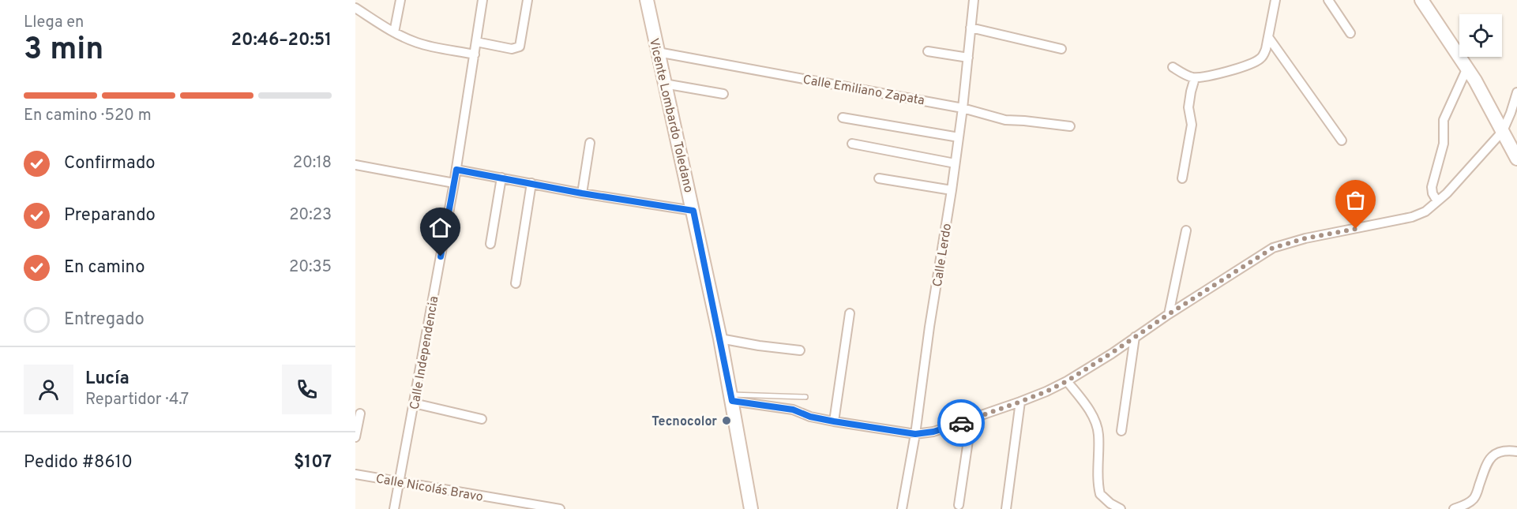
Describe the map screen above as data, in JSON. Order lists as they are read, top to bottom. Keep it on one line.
{"streets":{"main road":["Vicente Lombardo Toledano"],"street":["Calle Emiliano Zapata","Calle Lerdo","Calle Independencia","Calle Nicolás Bravo"]},"crossings":[["Calle Emiliano Zapata","Vicente Lombardo Toledano"],["Calle Emiliano Zapata","Calle Lerdo"],["Calle Independencia","Calle Nicolás Bravo"]],"places":["Tecnocolor"],"page":{"heading":["3 min","Llega en","20:46–20:51"],"panel":["Lucía","Repartidor · 4.7","Pedido #8610","$107"],"bar":"En camino · 520 m","list":[["Confirmado","20:18"],["Preparando","20:23"],["En camino","20:35"],"Entregado"]}}
